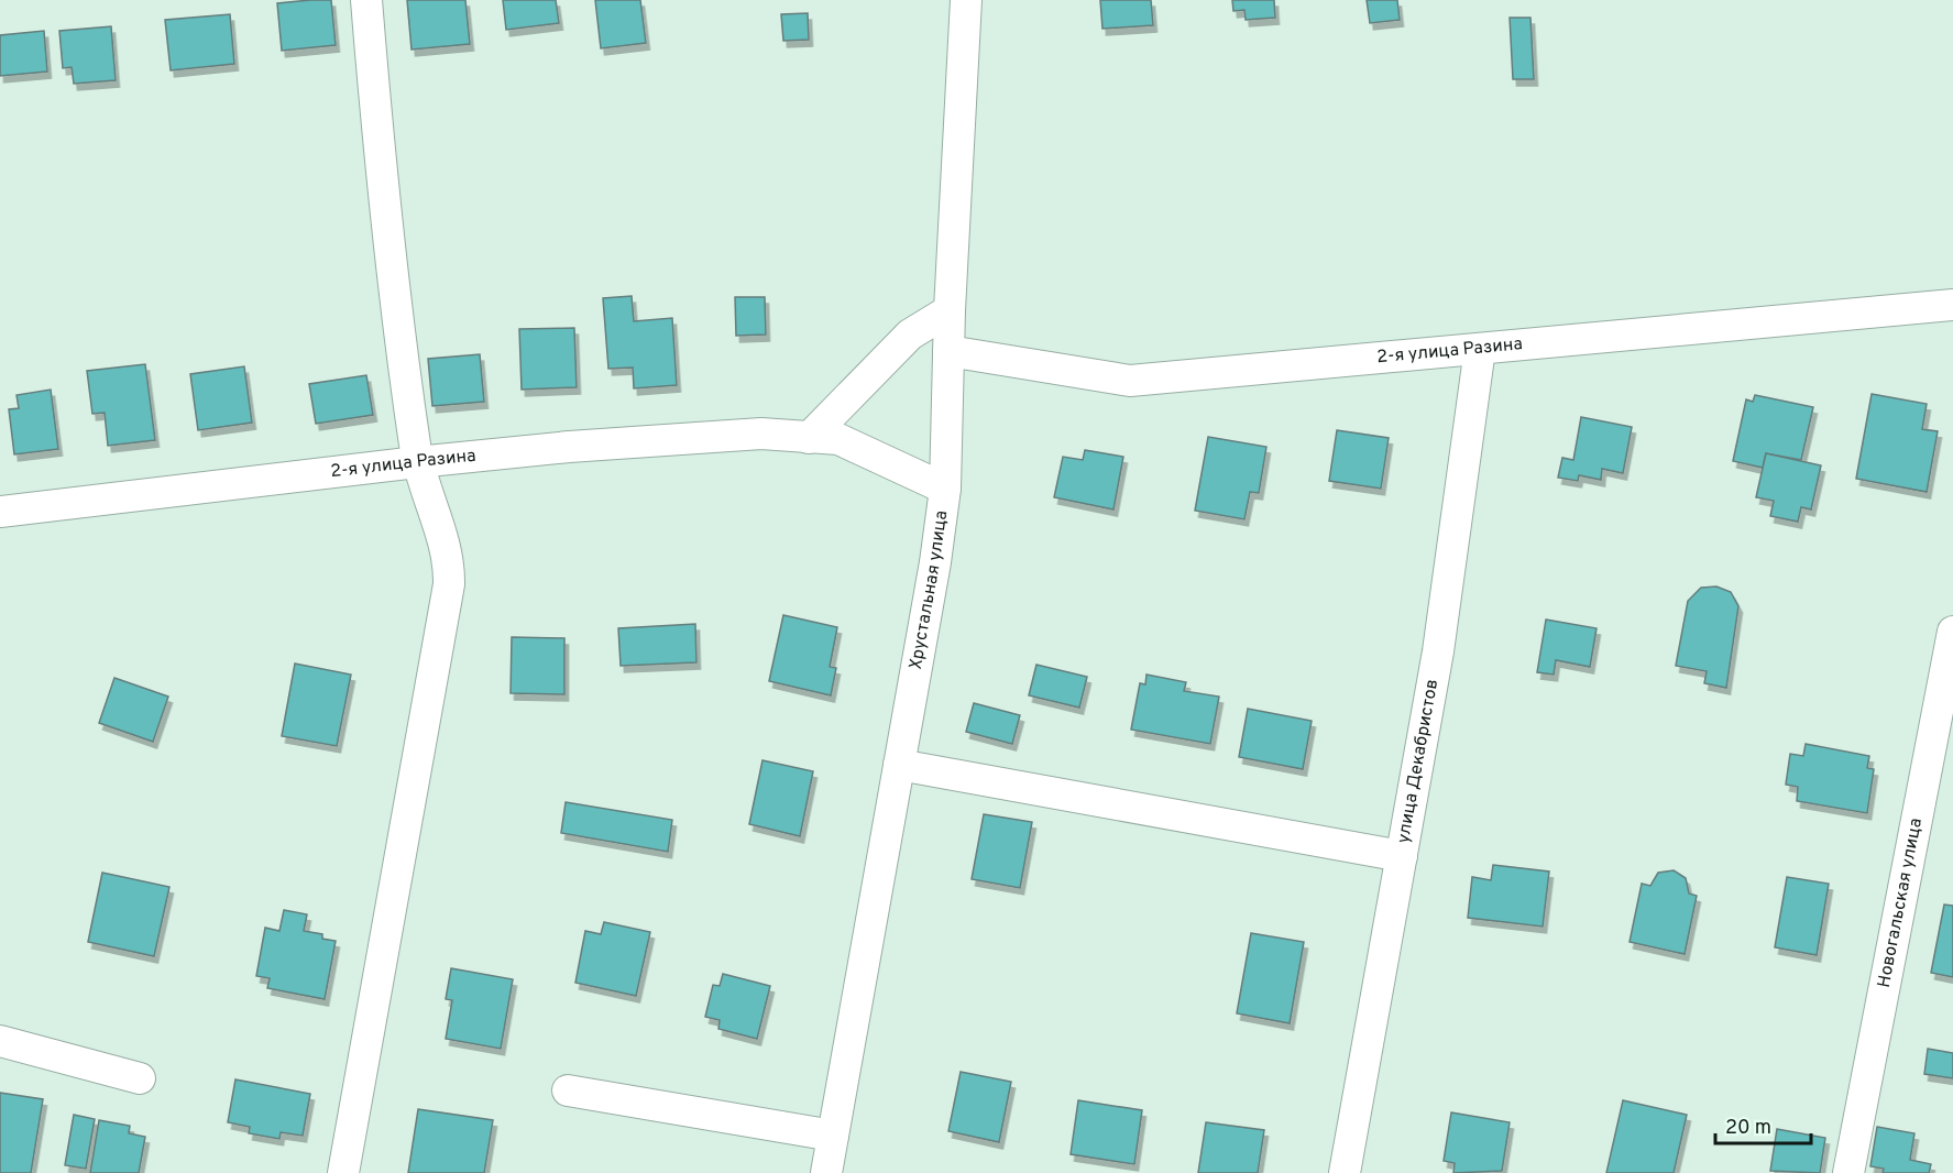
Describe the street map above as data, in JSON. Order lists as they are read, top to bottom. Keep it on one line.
{"streets":{"street":["2-я улица Разина","Хрустальная улица","улица Декабристов","Новогальская улица"]},"crossings":[["2-я улица Разина","Хрустальная улица"],["2-я улица Разина","улица Декабристов"]],"scale_bar":"20 m"}
